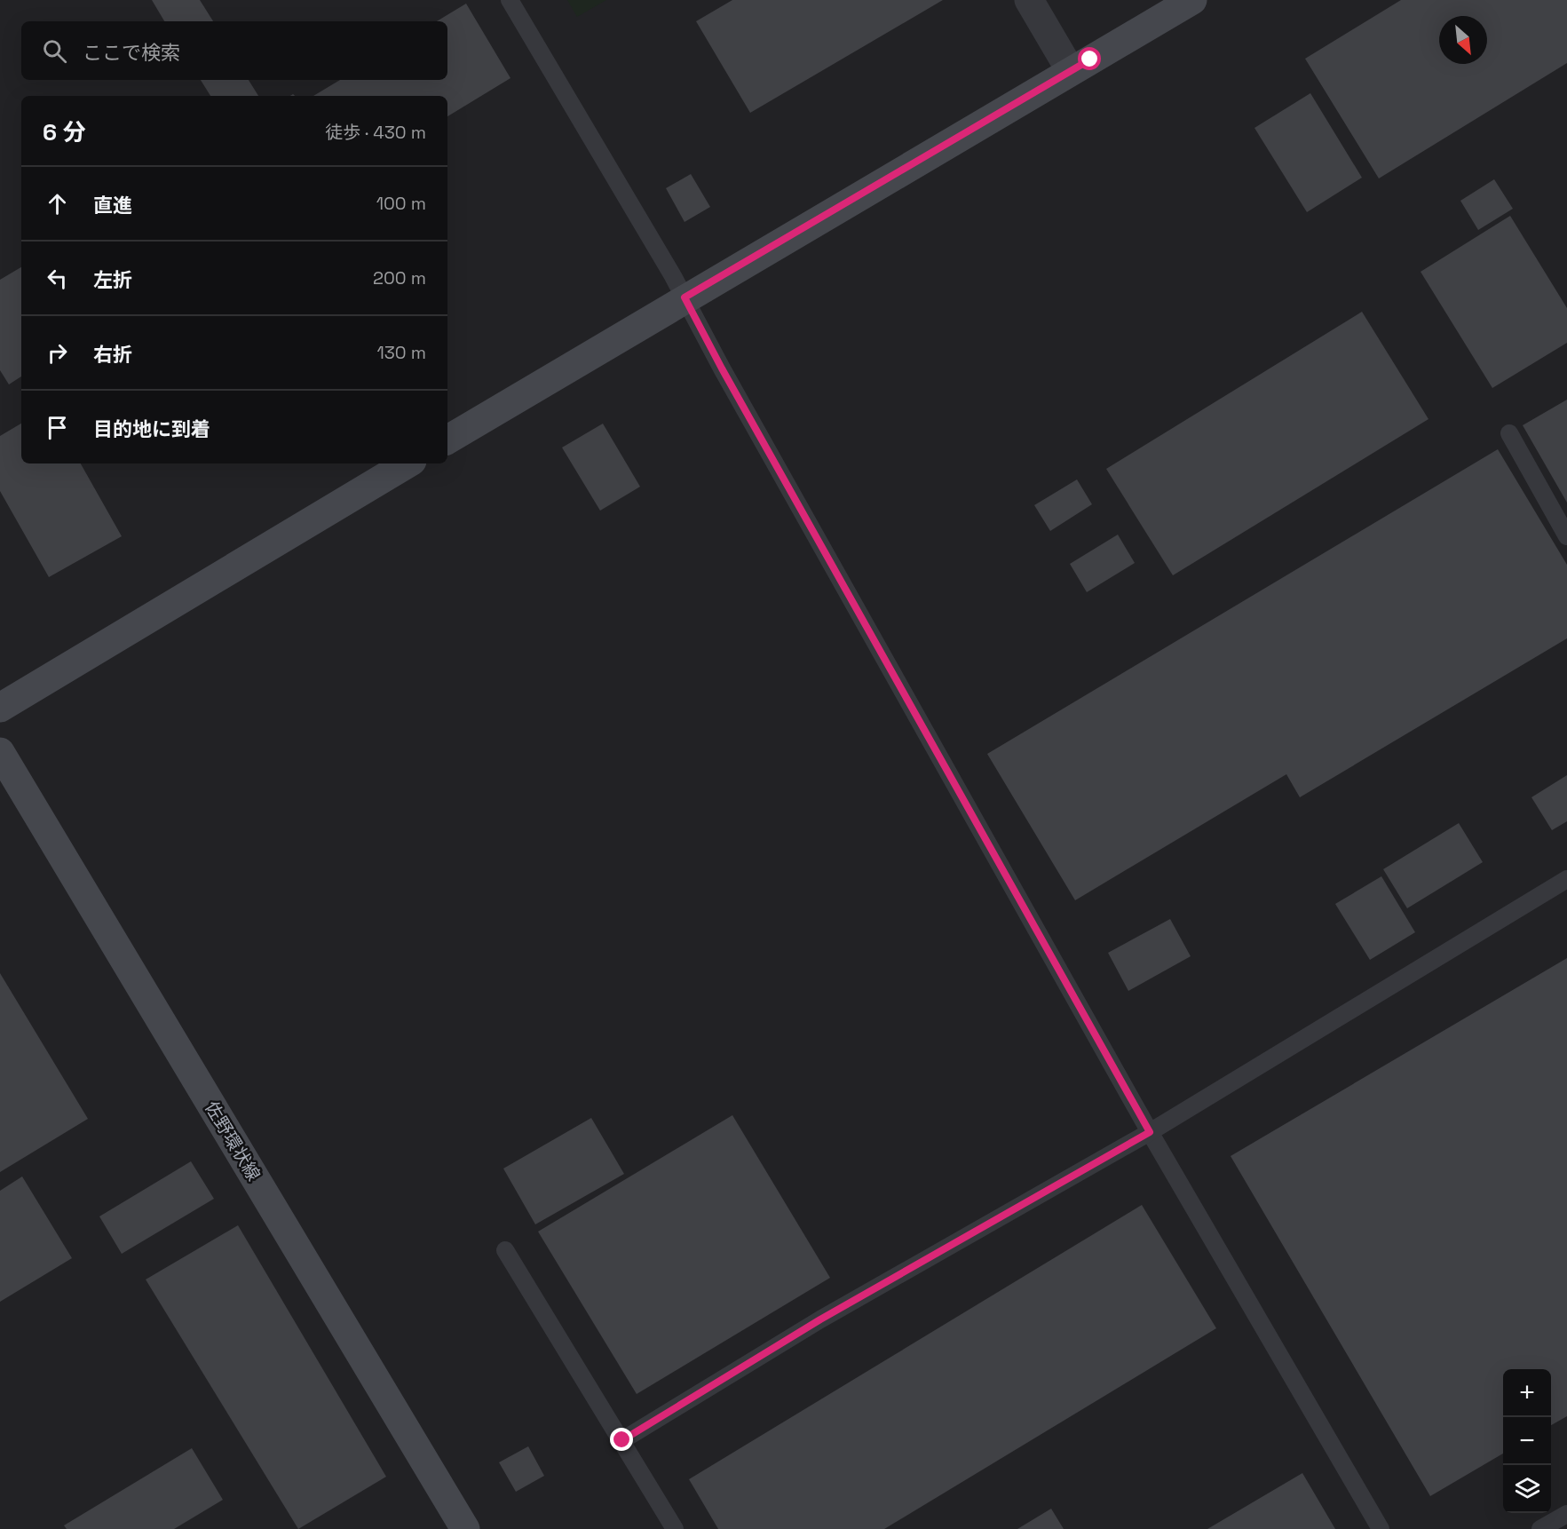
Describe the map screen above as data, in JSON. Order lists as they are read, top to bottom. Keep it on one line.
{"streets":{"street":["佐野環状線"]},"north":"bottom right","page":{"search":"ここで検索","heading":["6 分","徒歩 · 430 m"],"list":[["直進","100 m"],["左折","200 m"],["右折","130 m"],"目的地に到着"],"map_buttons":["+","−"]}}
